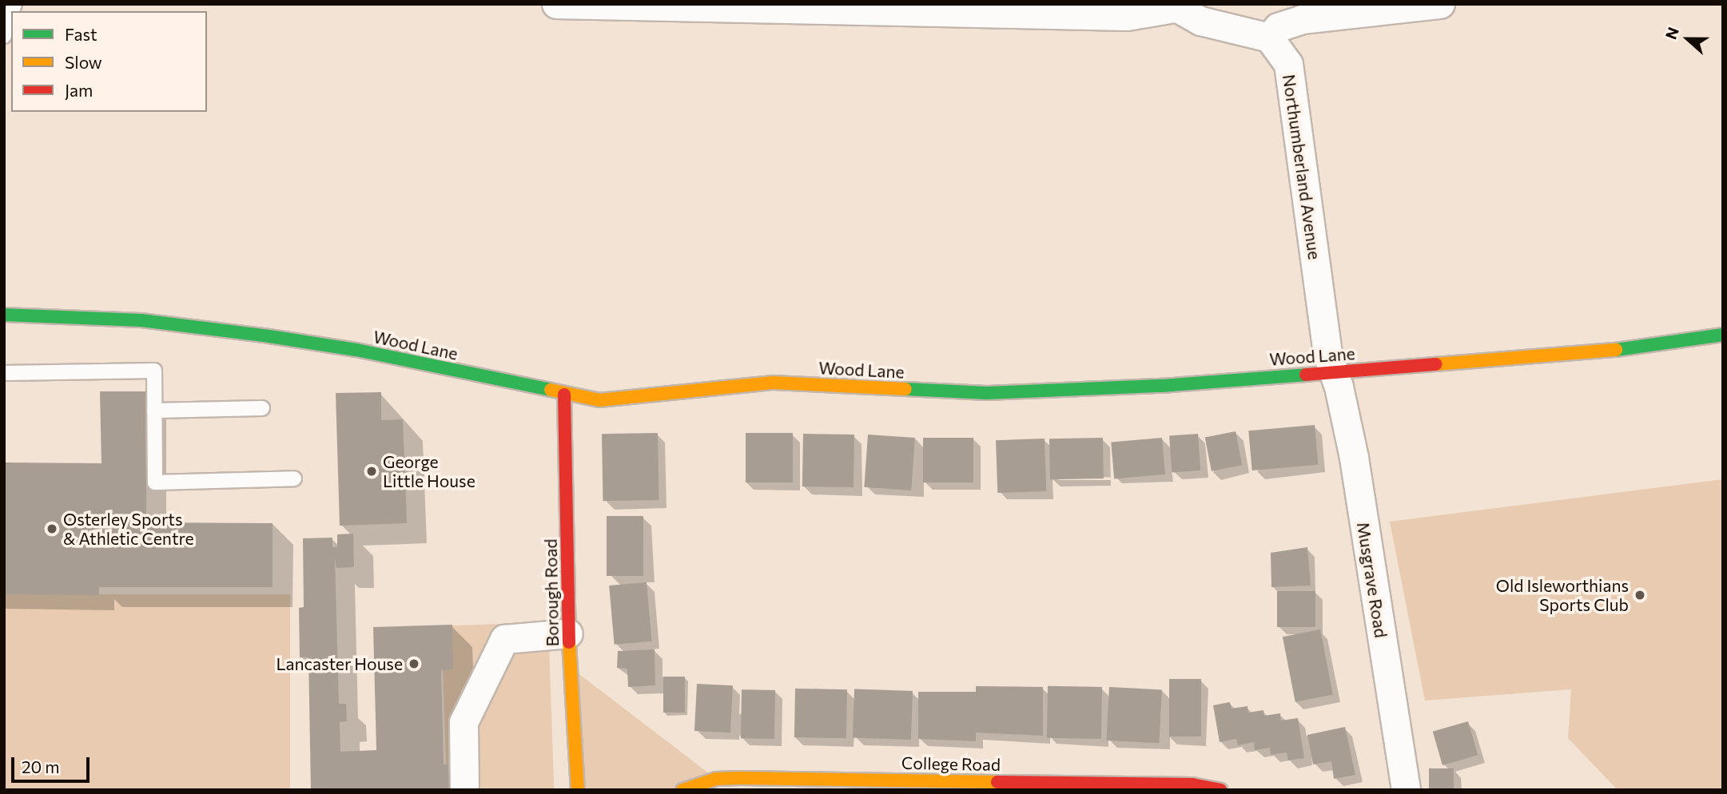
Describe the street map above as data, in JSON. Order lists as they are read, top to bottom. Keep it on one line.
{"streets":{"street":["Northumberland Avenue","Wood Lane","Musgrave Road","Borough Road","College Road"]},"crossings":[["Northumberland Avenue","Wood Lane"],["Northumberland Avenue","Musgrave Road"],["Wood Lane","Musgrave Road"],["Wood Lane","Borough Road"]],"places":["George Little House","Osterley Sports & Athletic Centre","Old Isleworthians Sports Club","Lancaster House"],"legend":["Fast","Slow","Jam"],"scale_bar":"20 m","north":"left"}
